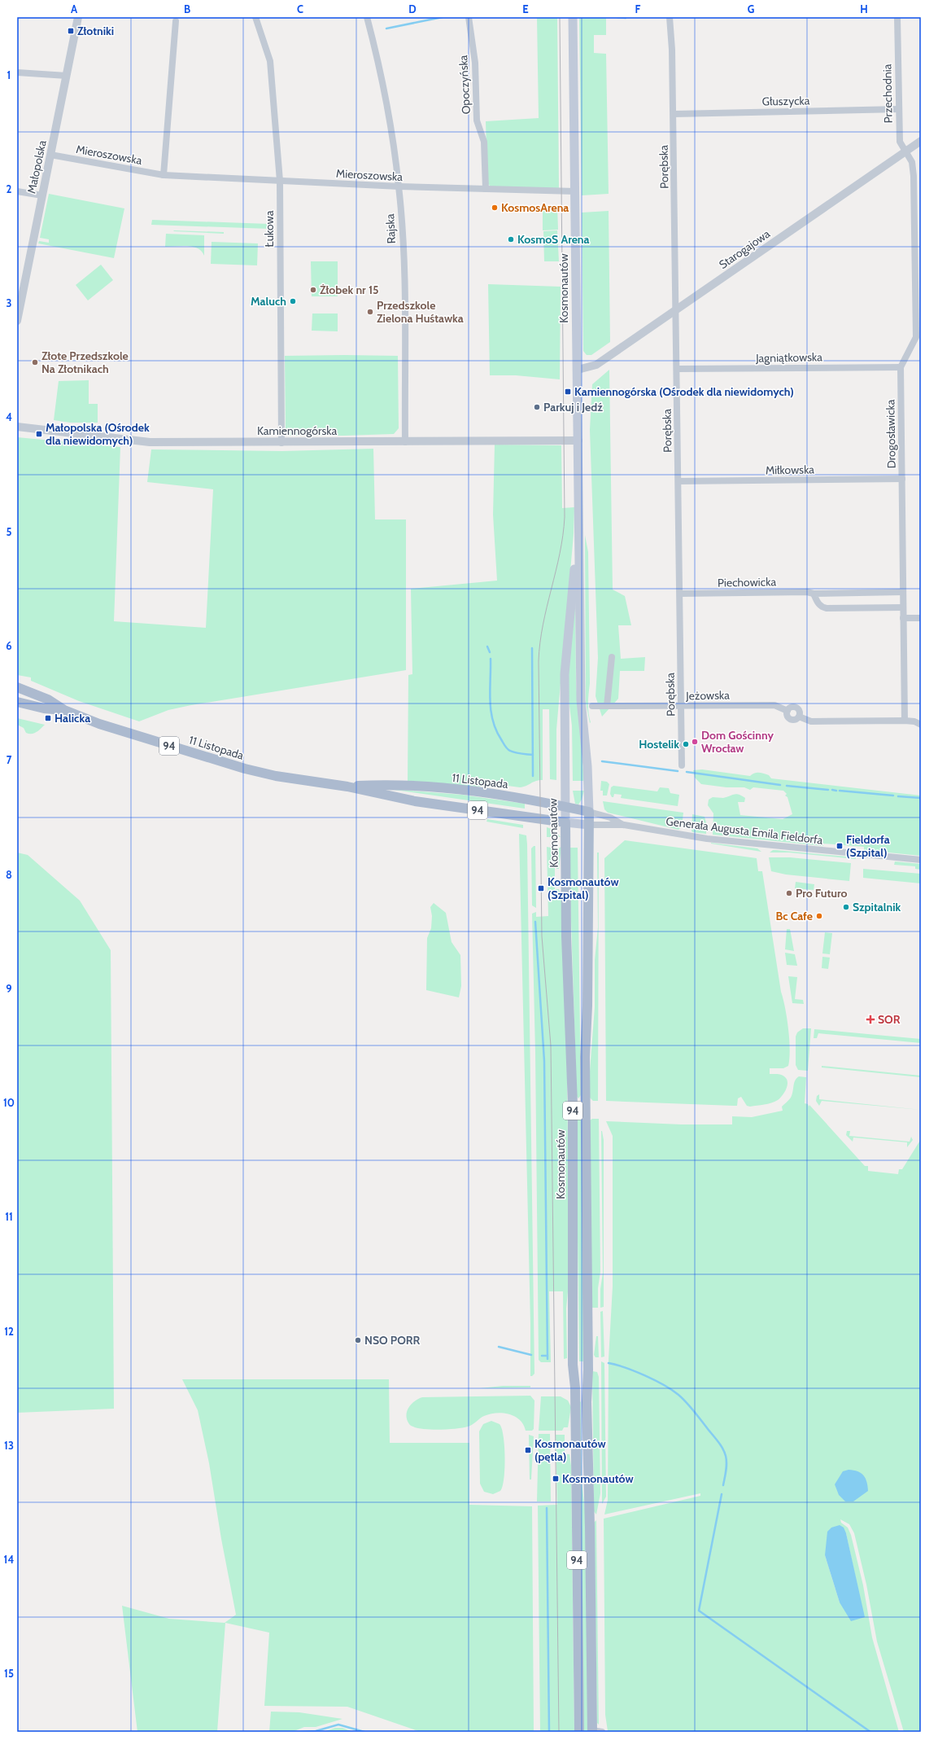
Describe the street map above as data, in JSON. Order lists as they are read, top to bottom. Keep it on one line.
{"streets":{"main road":["Kosmonautów","94","11 Listopada"],"street":["Opoczyńska","Przechodnia","Głuszycka","Mieroszowska","Małopolska","Porębska","Łukowa","Rajska","Starogajowa","Jagniątkowska","Kamiennogórska","Drogosławicka","Miłkowska","Piechowicka","Jeżowska","Generała Augusta Emila Fieldorfa"]},"crossings":[["Opoczyńska","Mieroszowska"],["Przechodnia","Głuszycka"],["Przechodnia","Starogajowa"],["Przechodnia","Drogosławicka"],["Głuszycka","Porębska"],["Mieroszowska","Małopolska"],["Mieroszowska","Łukowa"],["Mieroszowska","Rajska"],["Mieroszowska","Kosmonautów"],["Porębska","Starogajowa"],["Porębska","Jagniątkowska"],["Porębska","Miłkowska"],["Porębska","Piechowicka"],["Porębska","Jeżowska"],["Łukowa","Kamiennogórska"],["Rajska","Kamiennogórska"],["Starogajowa","Kosmonautów"],["Starogajowa","Drogosławicka"],["Kosmonautów","Kamiennogórska"],["Kosmonautów","11 Listopada"],["Kosmonautów","Generała Augusta Emila Fieldorfa"],["Jagniątkowska","Drogosławicka"],["Drogosławicka","Miłkowska"],["Drogosławicka","Piechowicka"],["Drogosławicka","Jeżowska"],["11 Listopada","Generała Augusta Emila Fieldorfa"]],"places":{"transit":["Złotniki","Kamiennogórska (Ośrodek dla niewidomych)","Małopolska (Ośrodek dla niewidomych)","Halicka","Fieldorfa (Szpital)","Kosmonautów (Szpital)","Kosmonautów (pętla)","Kosmonautów"],"other":["KosmosArena","KosmoS Arena","Żłobek nr 15","Maluch","Przedszkole Zielona Huśtawka","Złote Przedszkole Na Złotnikach","Parkuj i Jedź","Dom Gościnny Wrocław","Hostelik","Pro Futuro","Szpitalnik","Bc Cafe","NSO PORR"],"health":["SOR"]},"grid":{"columns":["A","B","C","D","E","F","G","H"],"rows":["1","2","3","4","5","6","7","8","9","10","11","12","13","14","15"]}}
